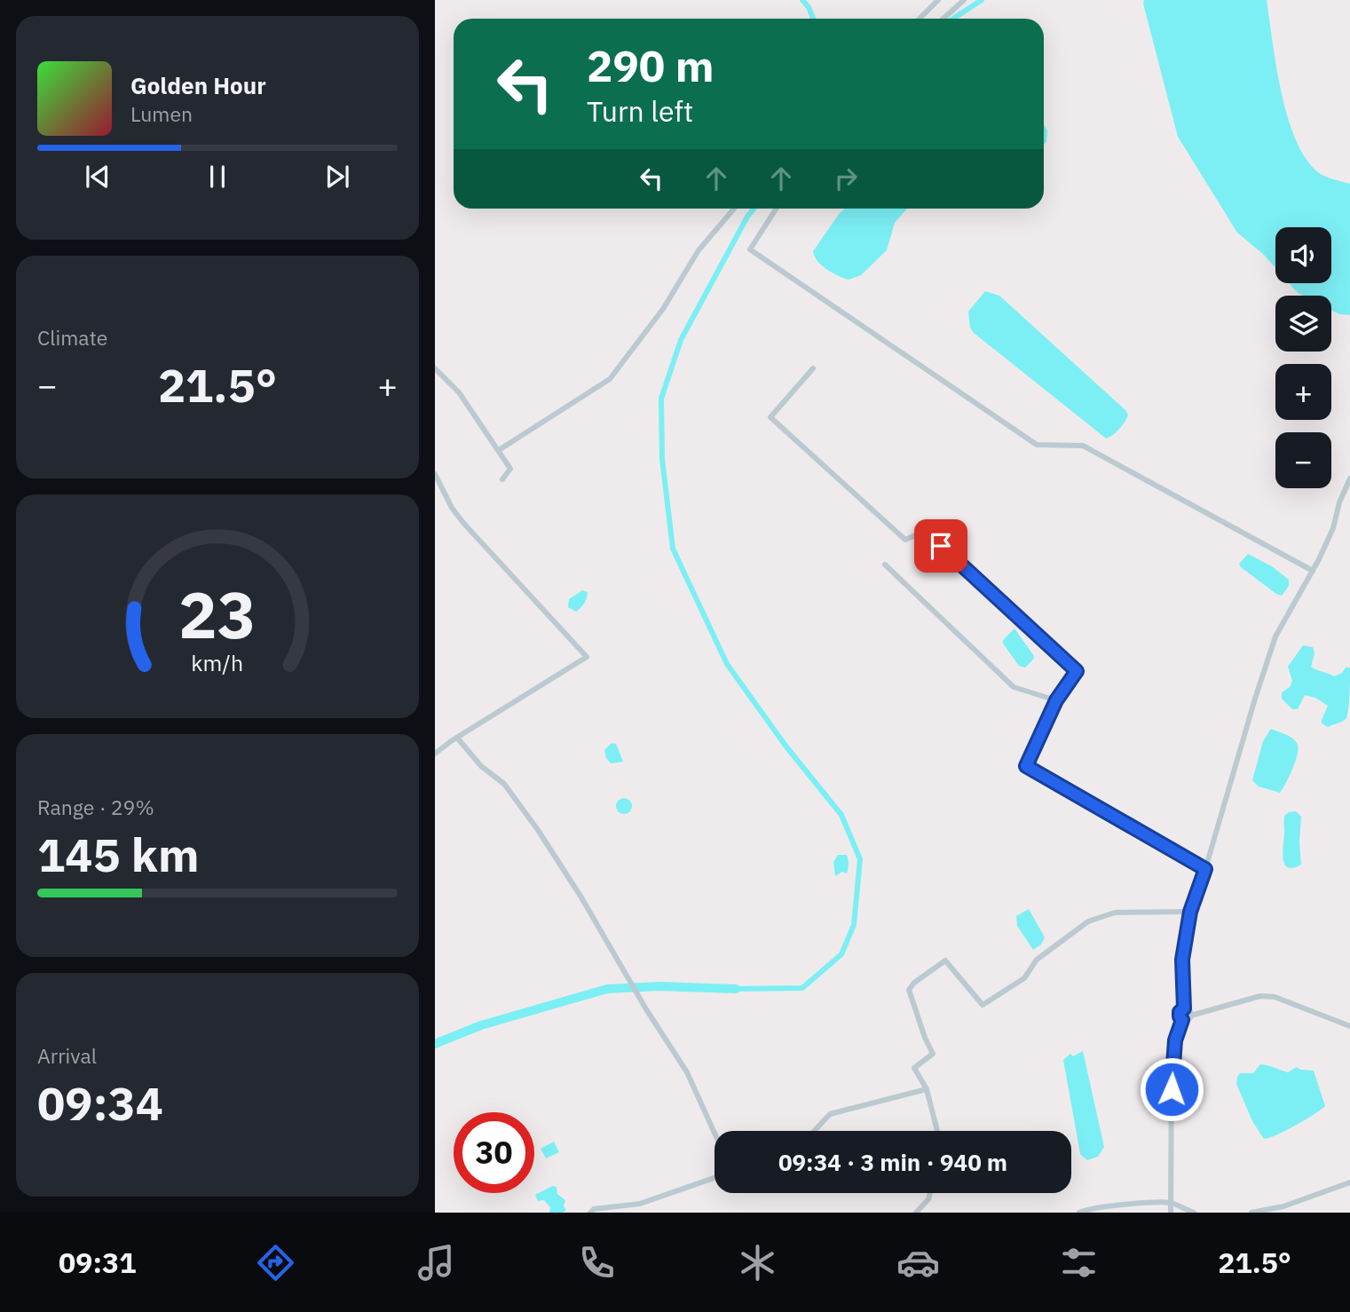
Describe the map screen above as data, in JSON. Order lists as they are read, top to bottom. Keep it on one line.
{"page":{"turn":["290 m","Turn left"],"song":["Golden Hour","Lumen"],"map_buttons":["+","−"],"tile":["Climate",["Range · 29%","145 km"],["Arrival","09:34"]],"heat":["−","21.5°","+"],"limit":"30","trip":"09:34 · 3 min · 940 m","tabs":["09:31","21.5°"],"gauge":["23","km/h"]}}
